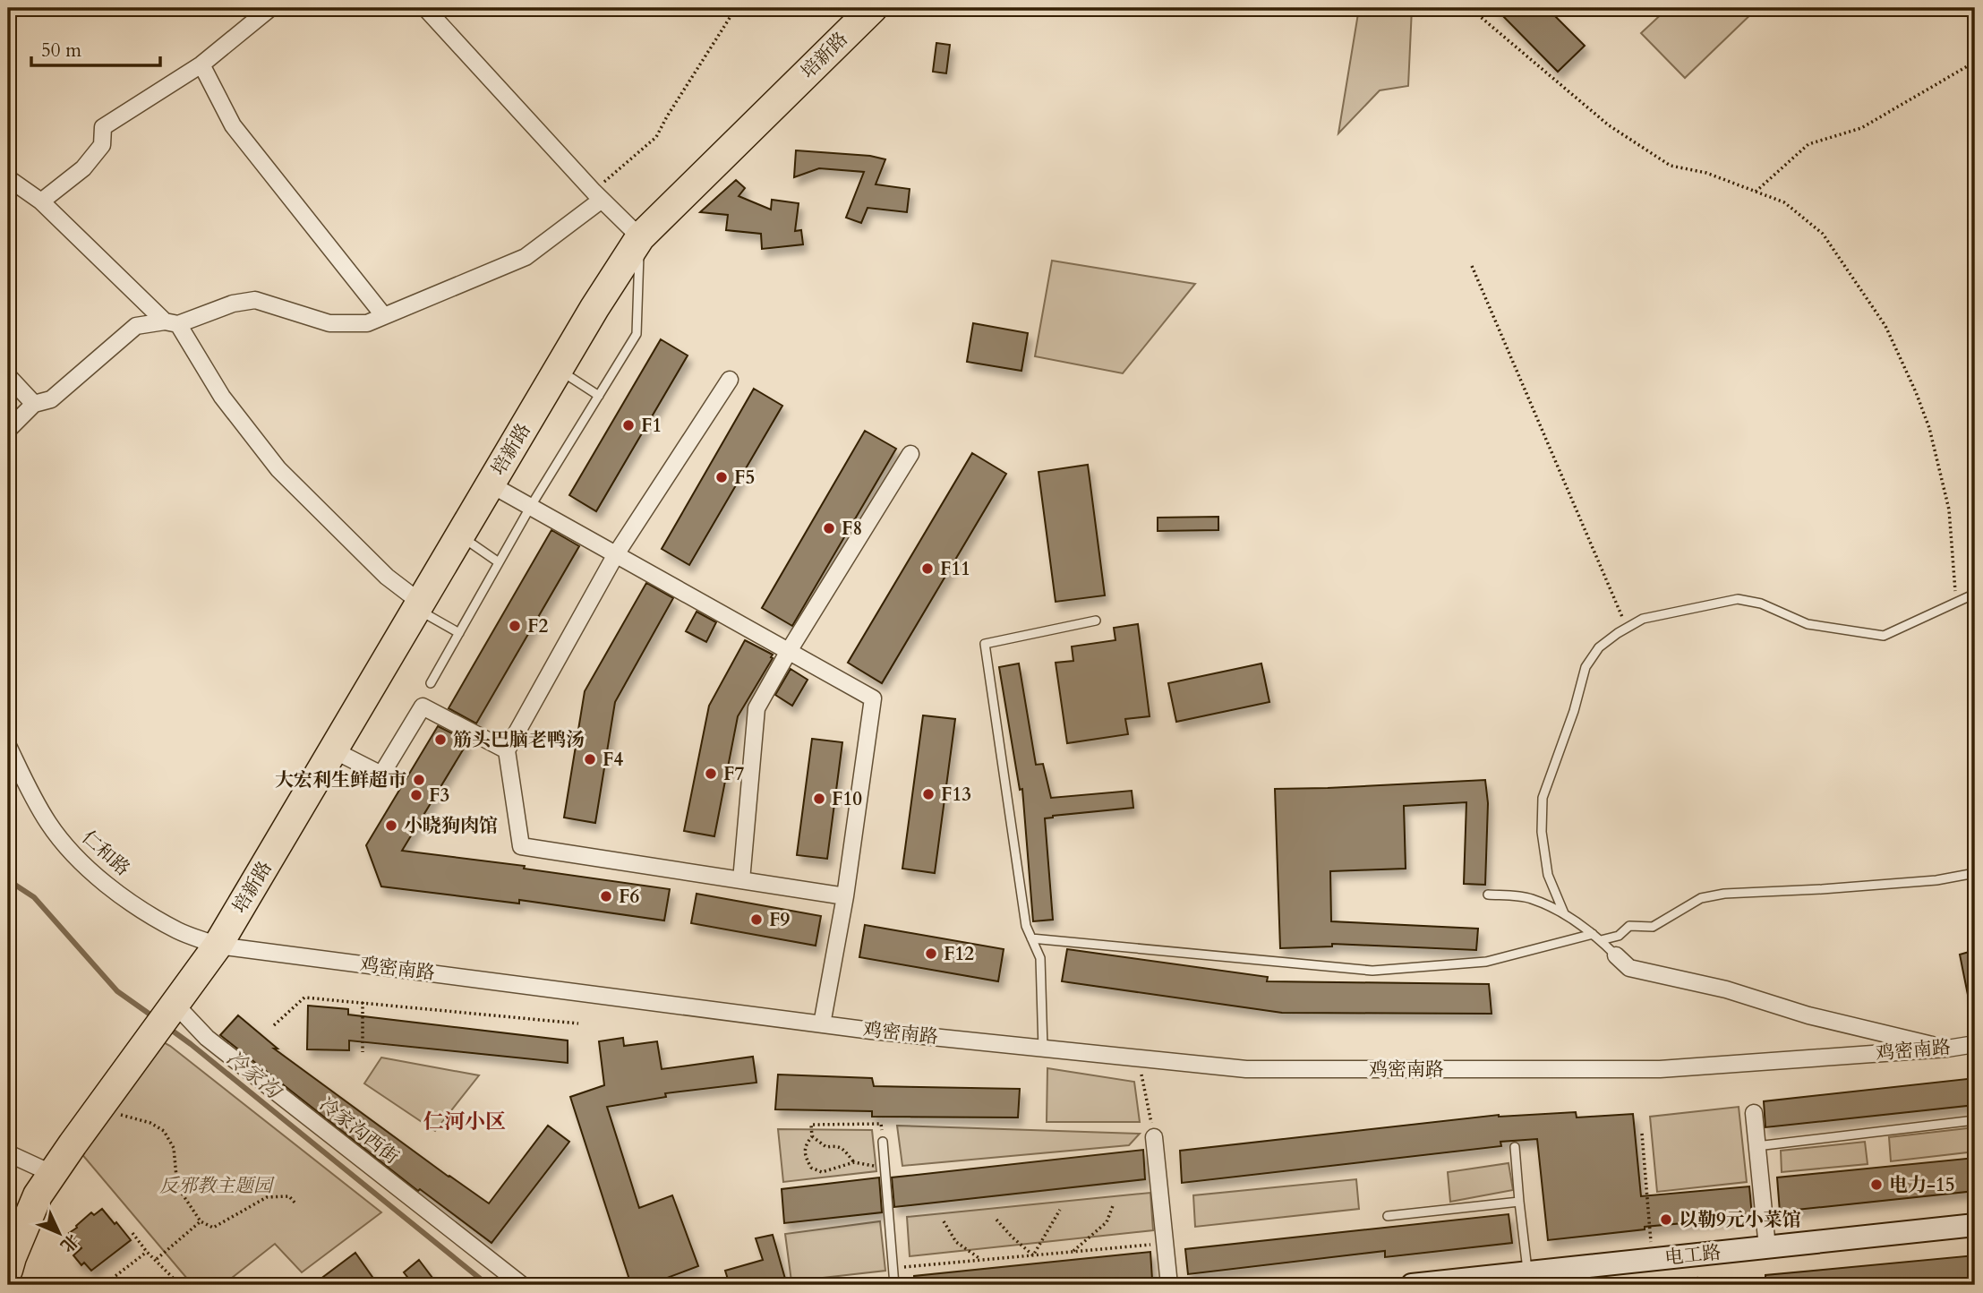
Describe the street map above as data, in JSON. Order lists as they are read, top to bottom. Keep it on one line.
{"streets":{"highway":["培新路"],"street":["仁和路","鸡密南路","冷家沟西街","电工路"]},"crossings":[["培新路","仁和路"],["培新路","鸡密南路"],["仁和路","鸡密南路"]],"districts":["仁河小区"],"water":["冷家沟"],"parks":["反邪教主题园"],"places":["F1","F5","F8","F11","F2","筋头巴脑老鸭汤","F4","F7","大宏利生鲜超市","F13","F3","F10","小晓狗肉馆","F6","F9","F12","电力-15","以勒9元小菜馆"],"scale_bar":"50 m","north":"bottom right"}
